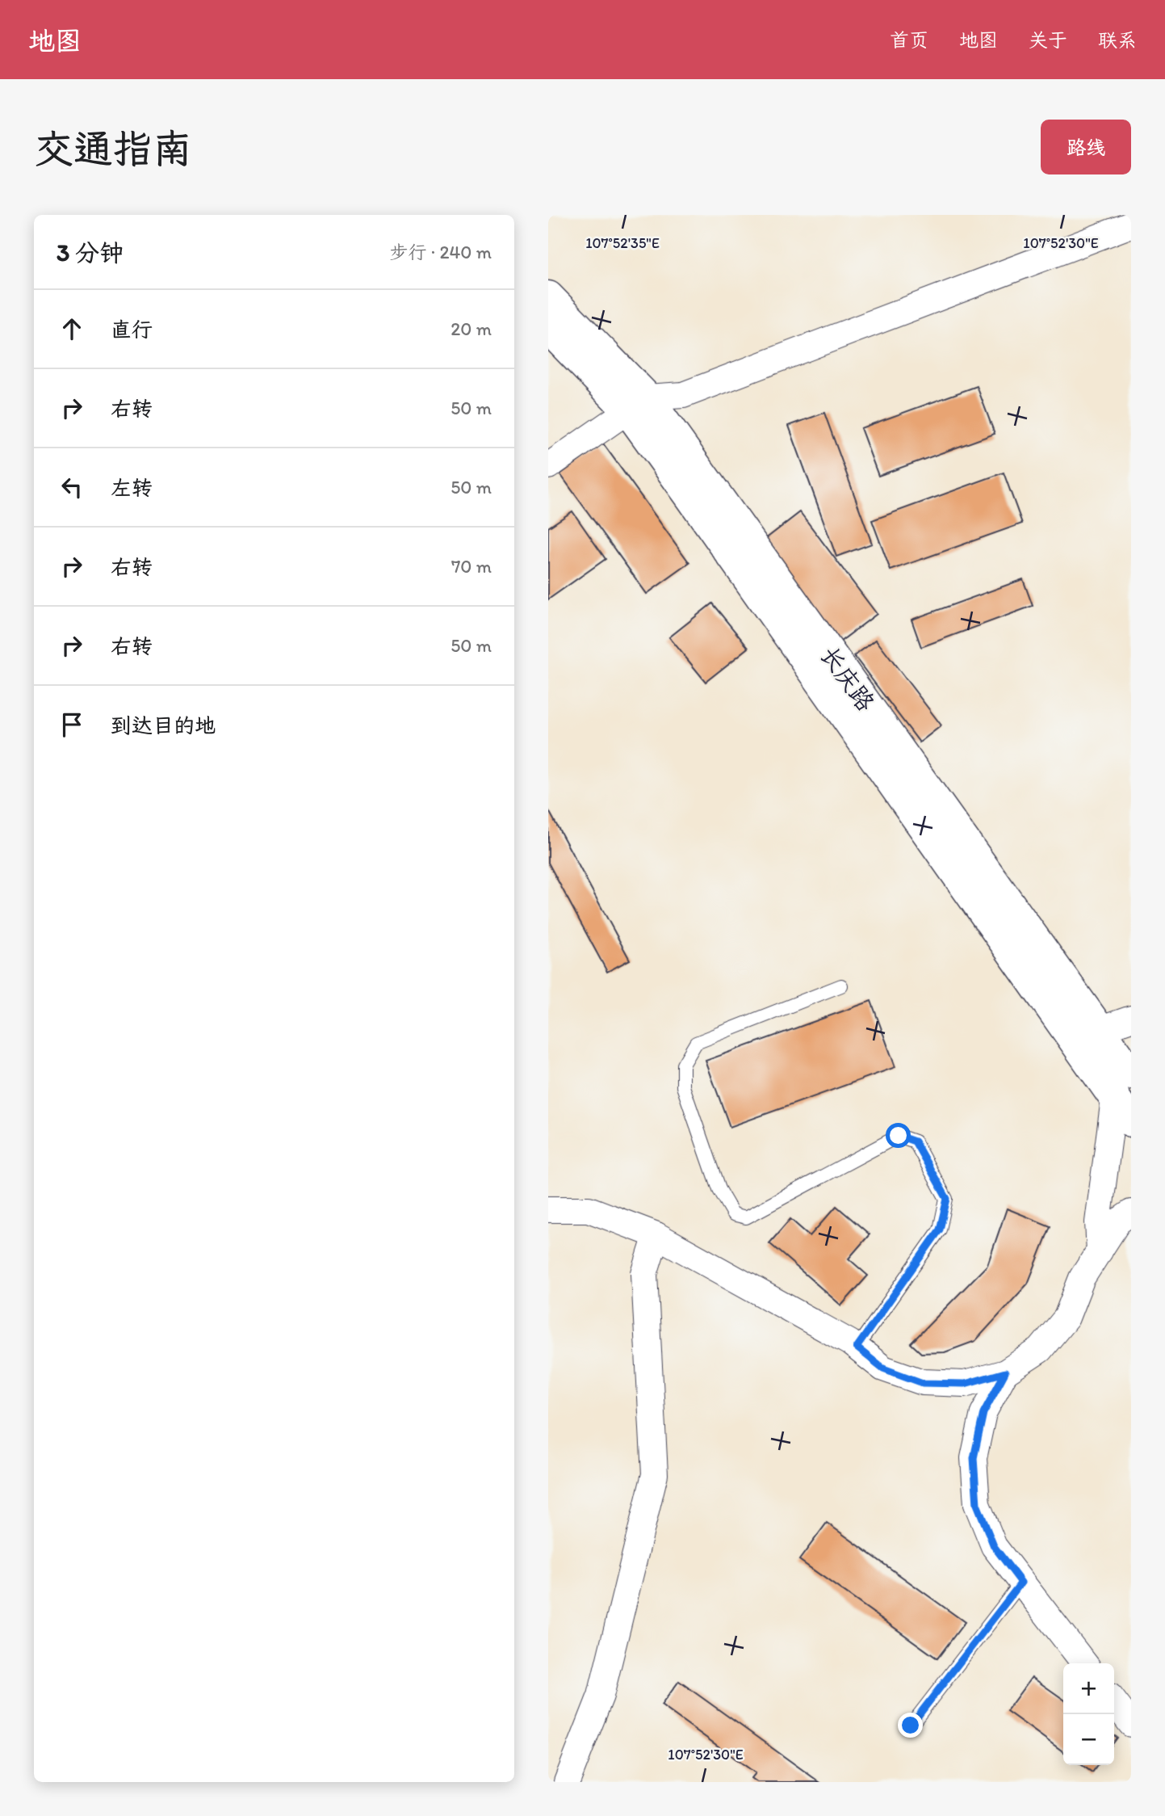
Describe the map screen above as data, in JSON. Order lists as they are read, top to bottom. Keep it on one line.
{"streets":{"main road":["长庆路"]},"page":{"header":"地图","nav":["首页","地图","关于","联系"],"buttons":"路线","title":"交通指南","heading":["3 分钟","步行 · 240 m"],"list":[["直行","20 m"],["右转","50 m"],["左转","50 m"],["右转","70 m"],["右转","50 m"],"到达目的地"],"map_buttons":["+","−"]},"coordinates":["107°52'35\"E","107°52'30\"E"]}
